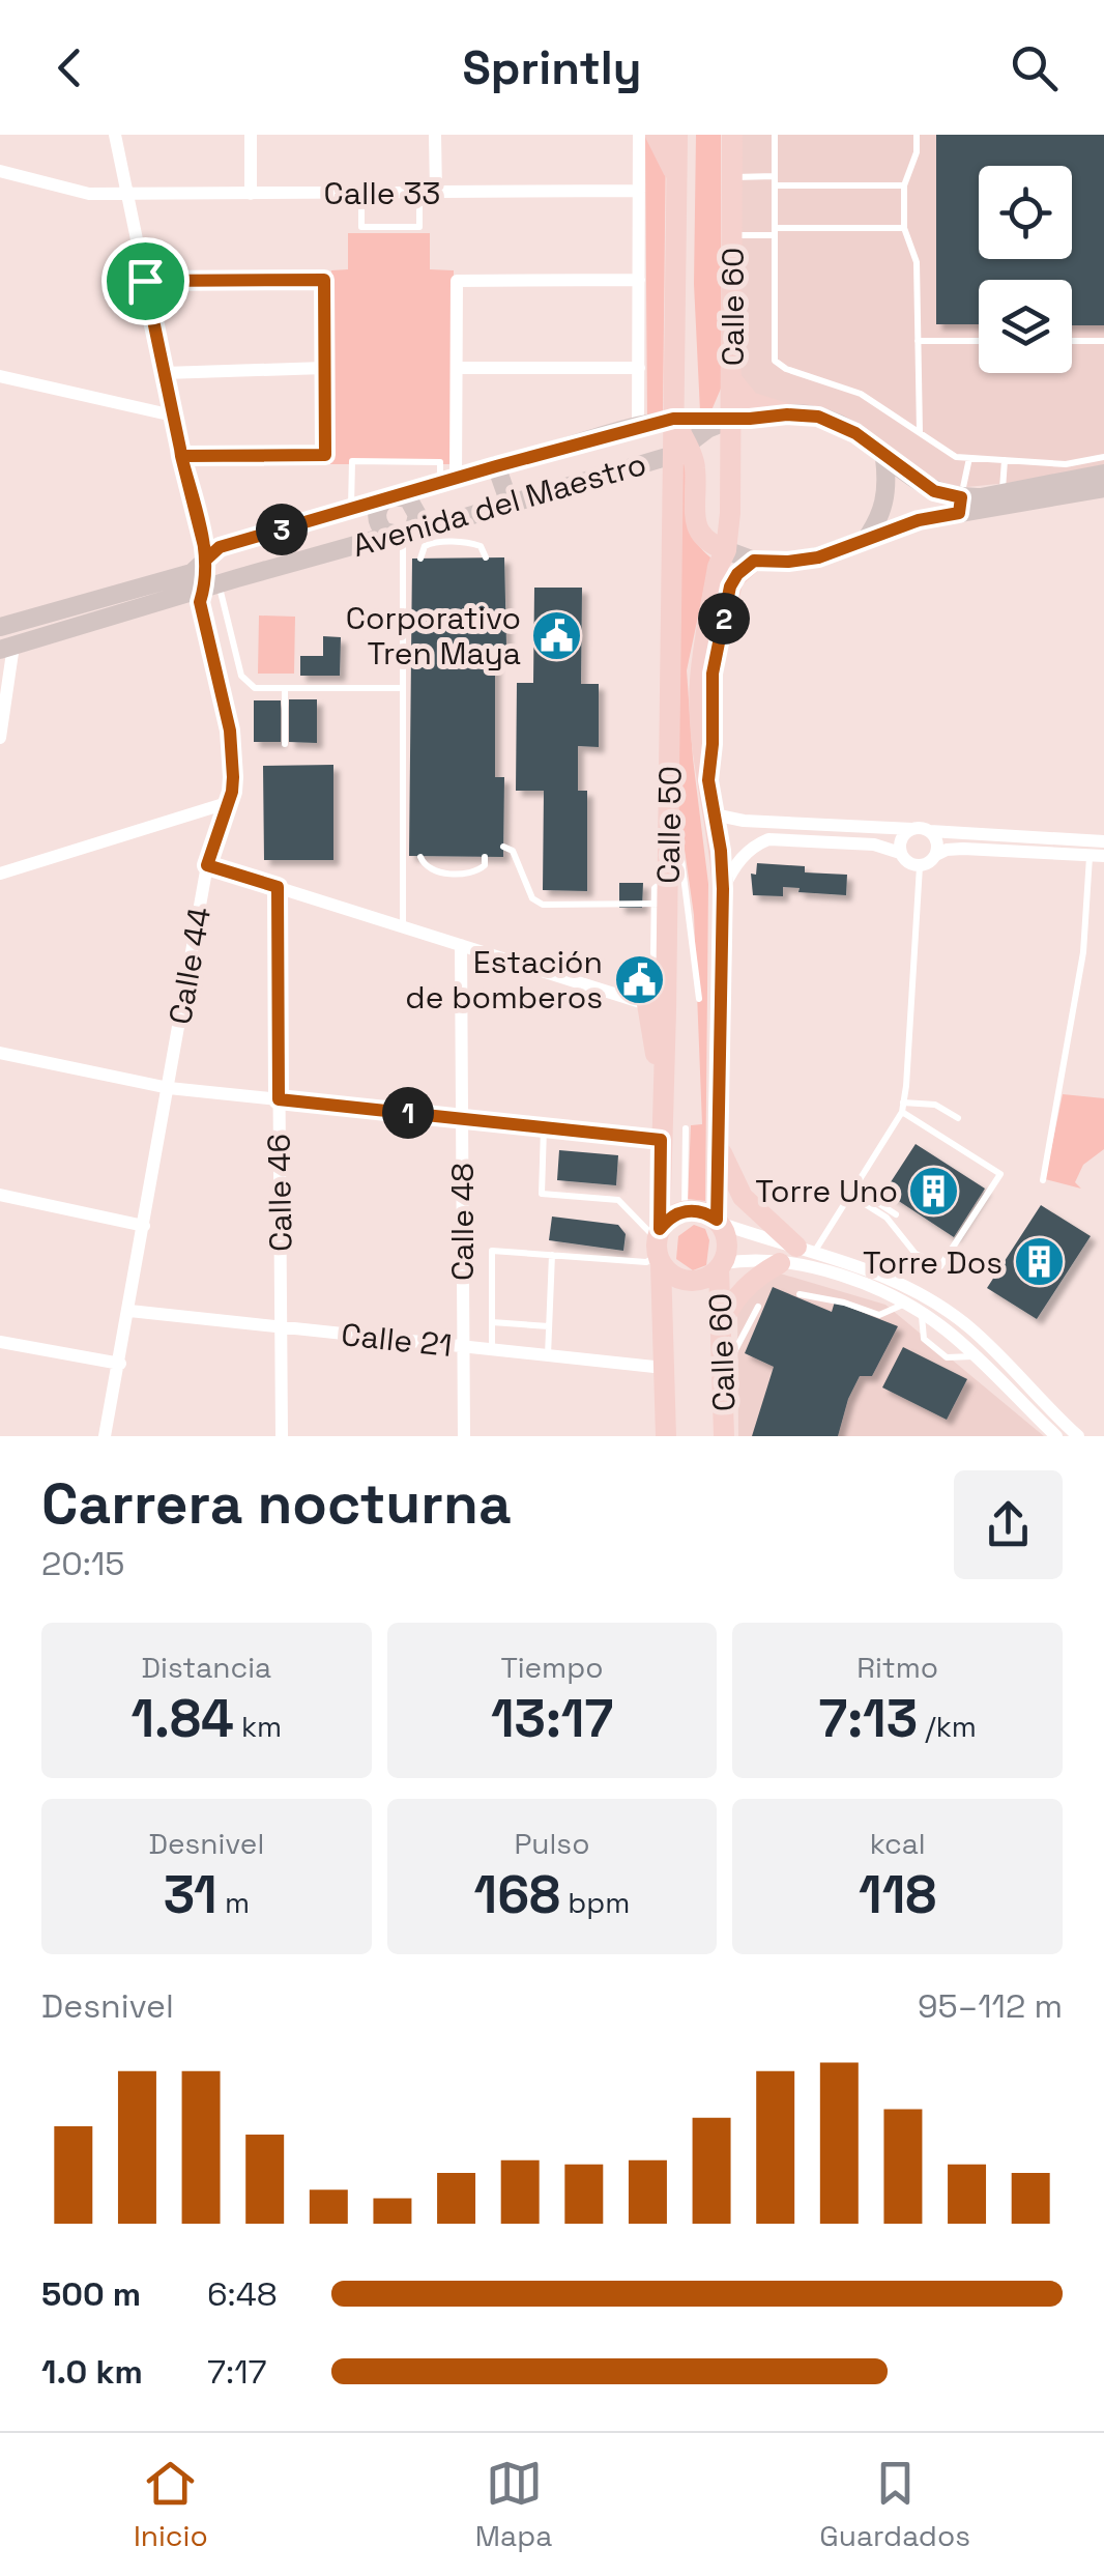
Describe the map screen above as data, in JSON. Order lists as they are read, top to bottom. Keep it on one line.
{"streets":{"main road":["Calle 60","Calle 50"],"street":["Calle 33","Avenida del Maestro","Calle 44","Calle 46","Calle 48","Calle 21"]},"crossings":[["Calle 33","Calle 44"],["Calle 60","Avenida del Maestro"],["Calle 60","Calle 50"],["Avenida del Maestro","Calle 50"],["Avenida del Maestro","Calle 44"],["Calle 50","Calle 21"],["Calle 44","Calle 21"],["Calle 46","Calle 21"],["Calle 48","Calle 21"]],"places":{"public building":["Corporativo Tren Maya","Estación de bomberos"],"building":["Torre Uno","Torre Dos"]},"page":{"header":"Sprintly","pins":["3","2","1"],"heading":["Carrera nocturna","20:15"],"stats":[["Distancia","1.84 km"],["Tiempo","13:17"],["Ritmo","7:13 /km"],["Desnivel","31 m"],["Pulso","168 bpm"],["kcal","118"]],"chart":["Desnivel","95–112 m"],"list":[{"name":"500 m","note":"6:48"},{"name":"1.0 km","note":"7:17"}],"tabs":["Inicio","Mapa","Guardados"]}}
